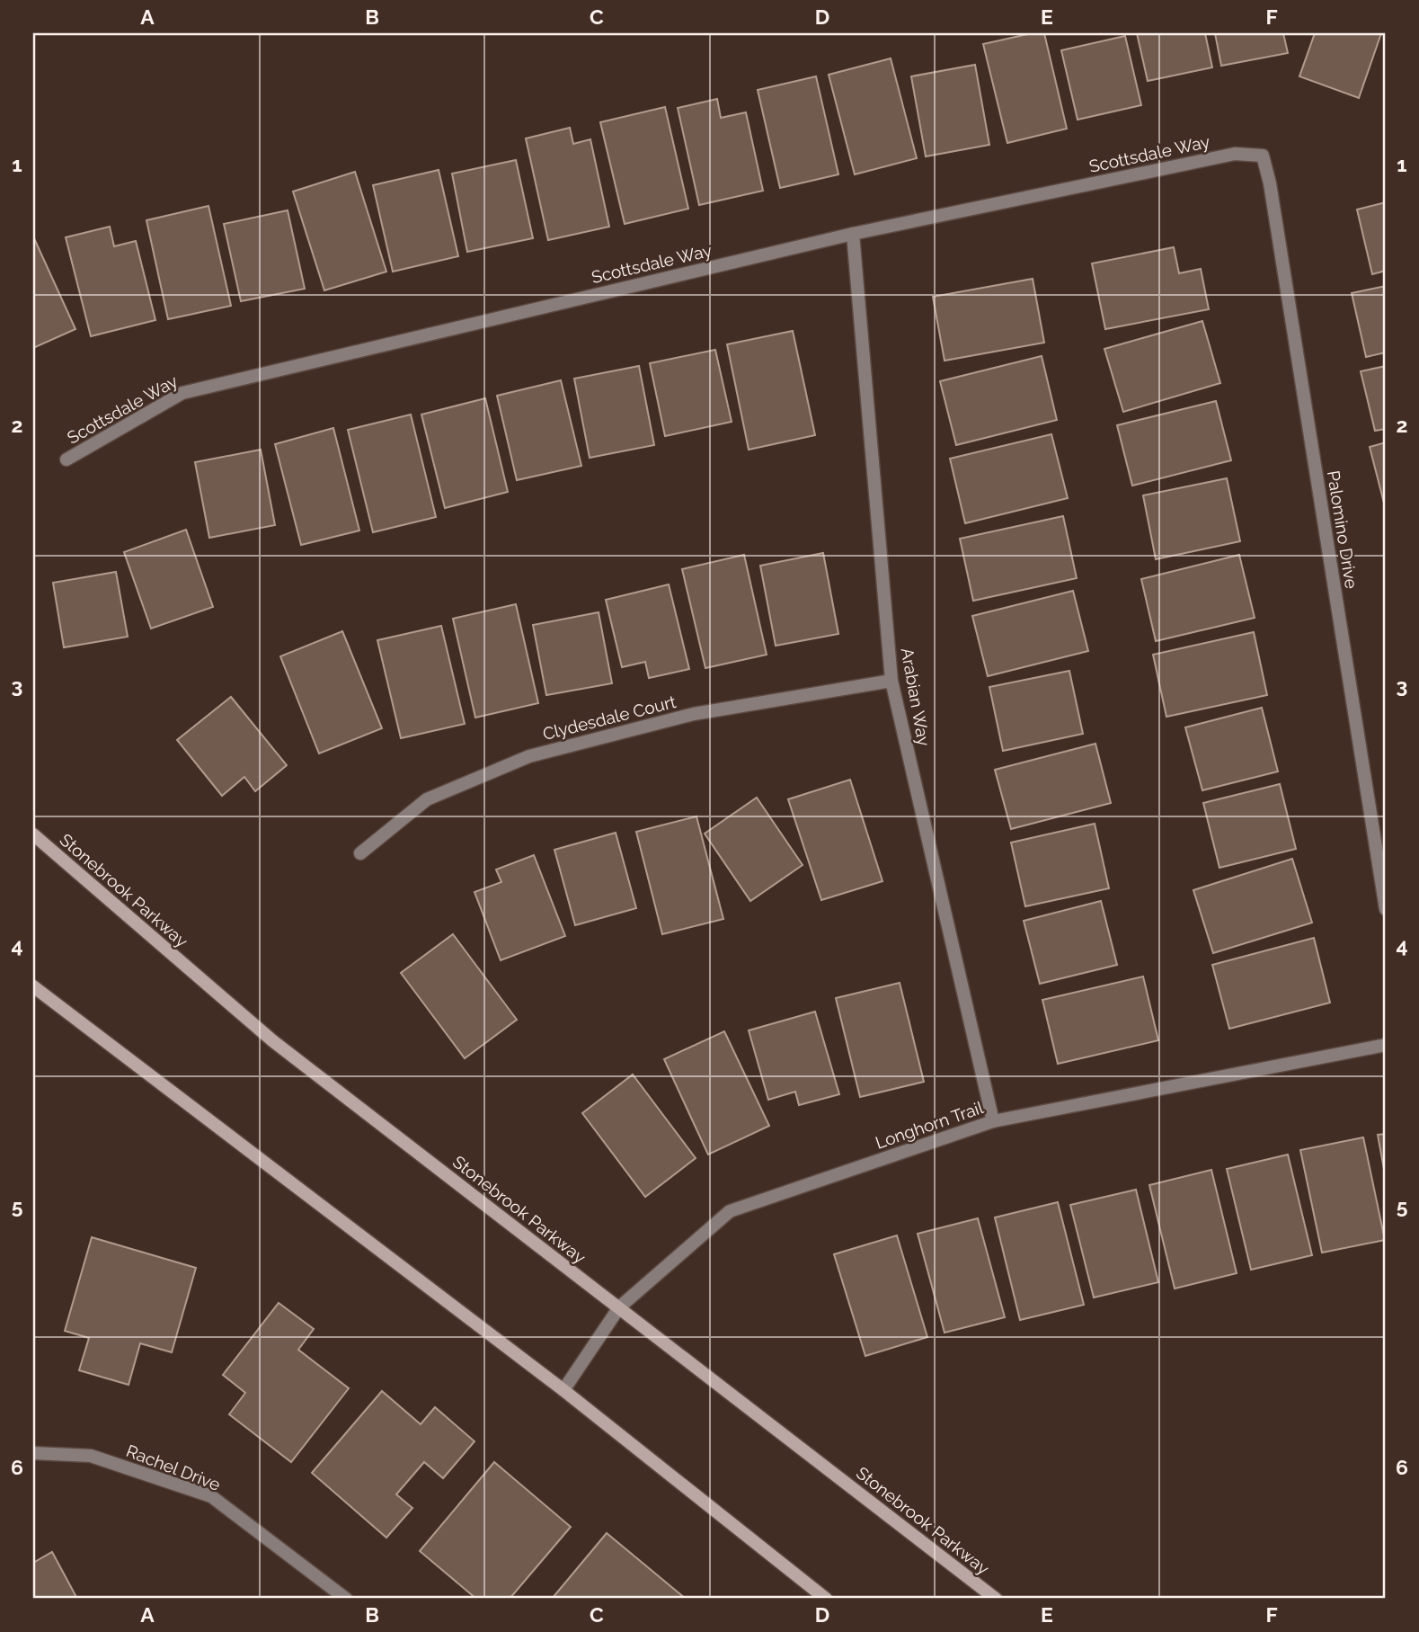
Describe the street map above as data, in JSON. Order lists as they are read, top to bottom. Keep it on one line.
{"streets":{"main road":["Stonebrook Parkway"],"street":["Scottsdale Way","Palomino Drive","Arabian Way","Clydesdale Court","Longhorn Trail","Rachel Drive"]},"crossings":[["Scottsdale Way","Palomino Drive"],["Scottsdale Way","Arabian Way"],["Arabian Way","Clydesdale Court"],["Arabian Way","Longhorn Trail"],["Stonebrook Parkway","Longhorn Trail"]],"grid":{"columns":["A","B","C","D","E","F"],"rows":["1","2","3","4","5","6"]}}
